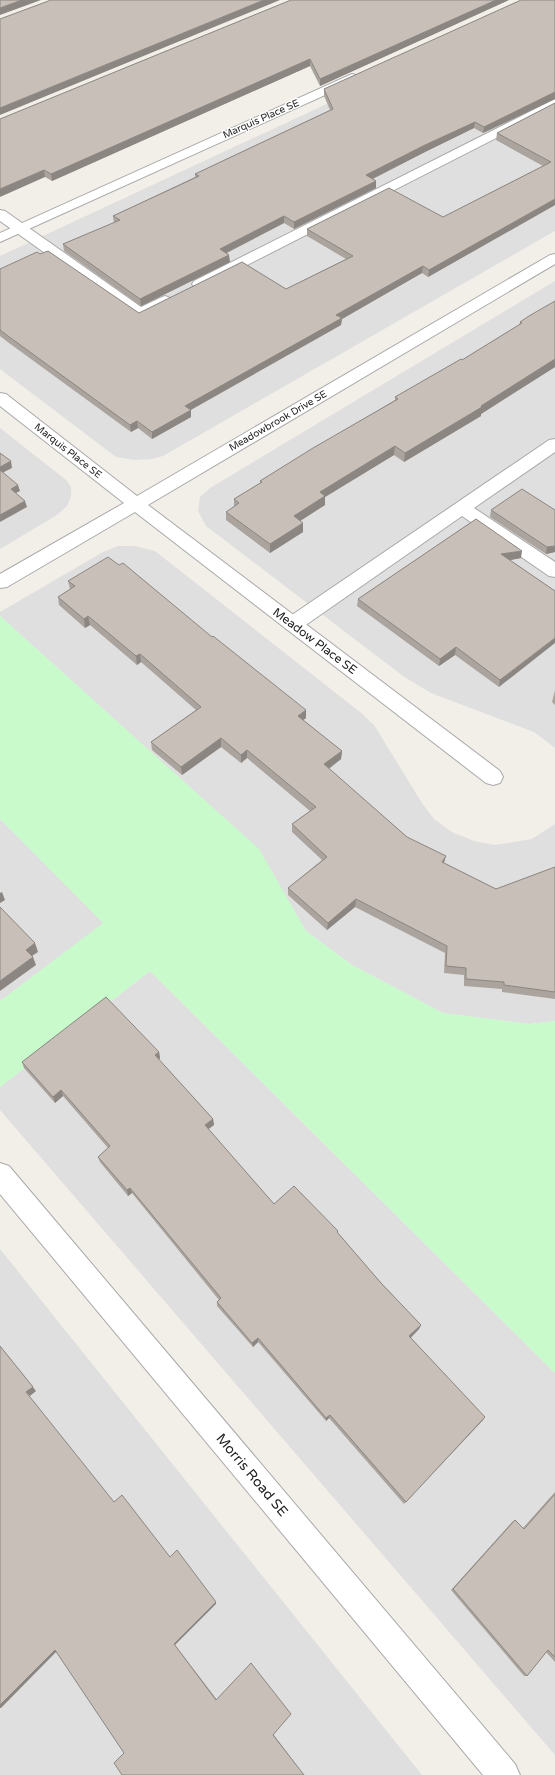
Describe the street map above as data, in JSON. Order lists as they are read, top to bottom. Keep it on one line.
{"streets":{"street":["Marquis Place SE","Meadowbrook Drive SE","Meadow Place SE","Morris Road SE"]},"crossings":[["Marquis Place SE","Meadowbrook Drive SE"],["Marquis Place SE","Meadow Place SE"],["Meadowbrook Drive SE","Meadow Place SE"]]}
